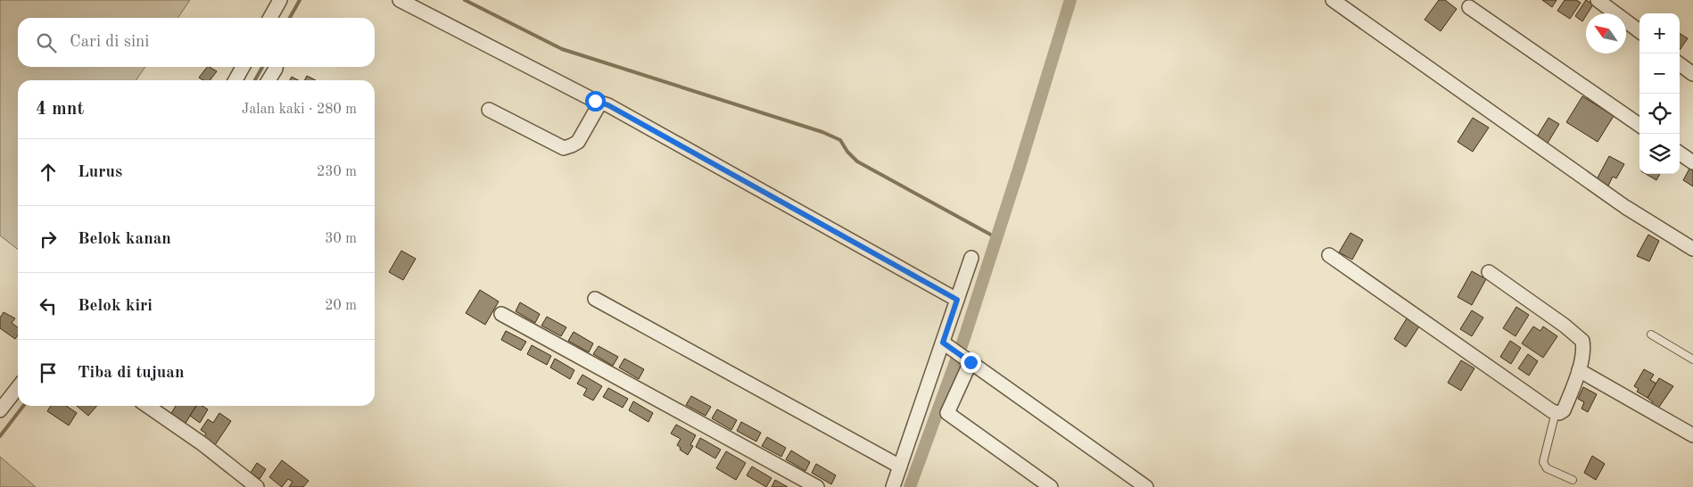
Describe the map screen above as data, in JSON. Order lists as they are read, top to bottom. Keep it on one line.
{"north":"top left","page":{"map_buttons":["+","−"],"search":"Cari di sini","heading":["4 mnt","Jalan kaki · 280 m"],"list":[["Lurus","230 m"],["Belok kanan","30 m"],["Belok kiri","20 m"],"Tiba di tujuan"]}}
